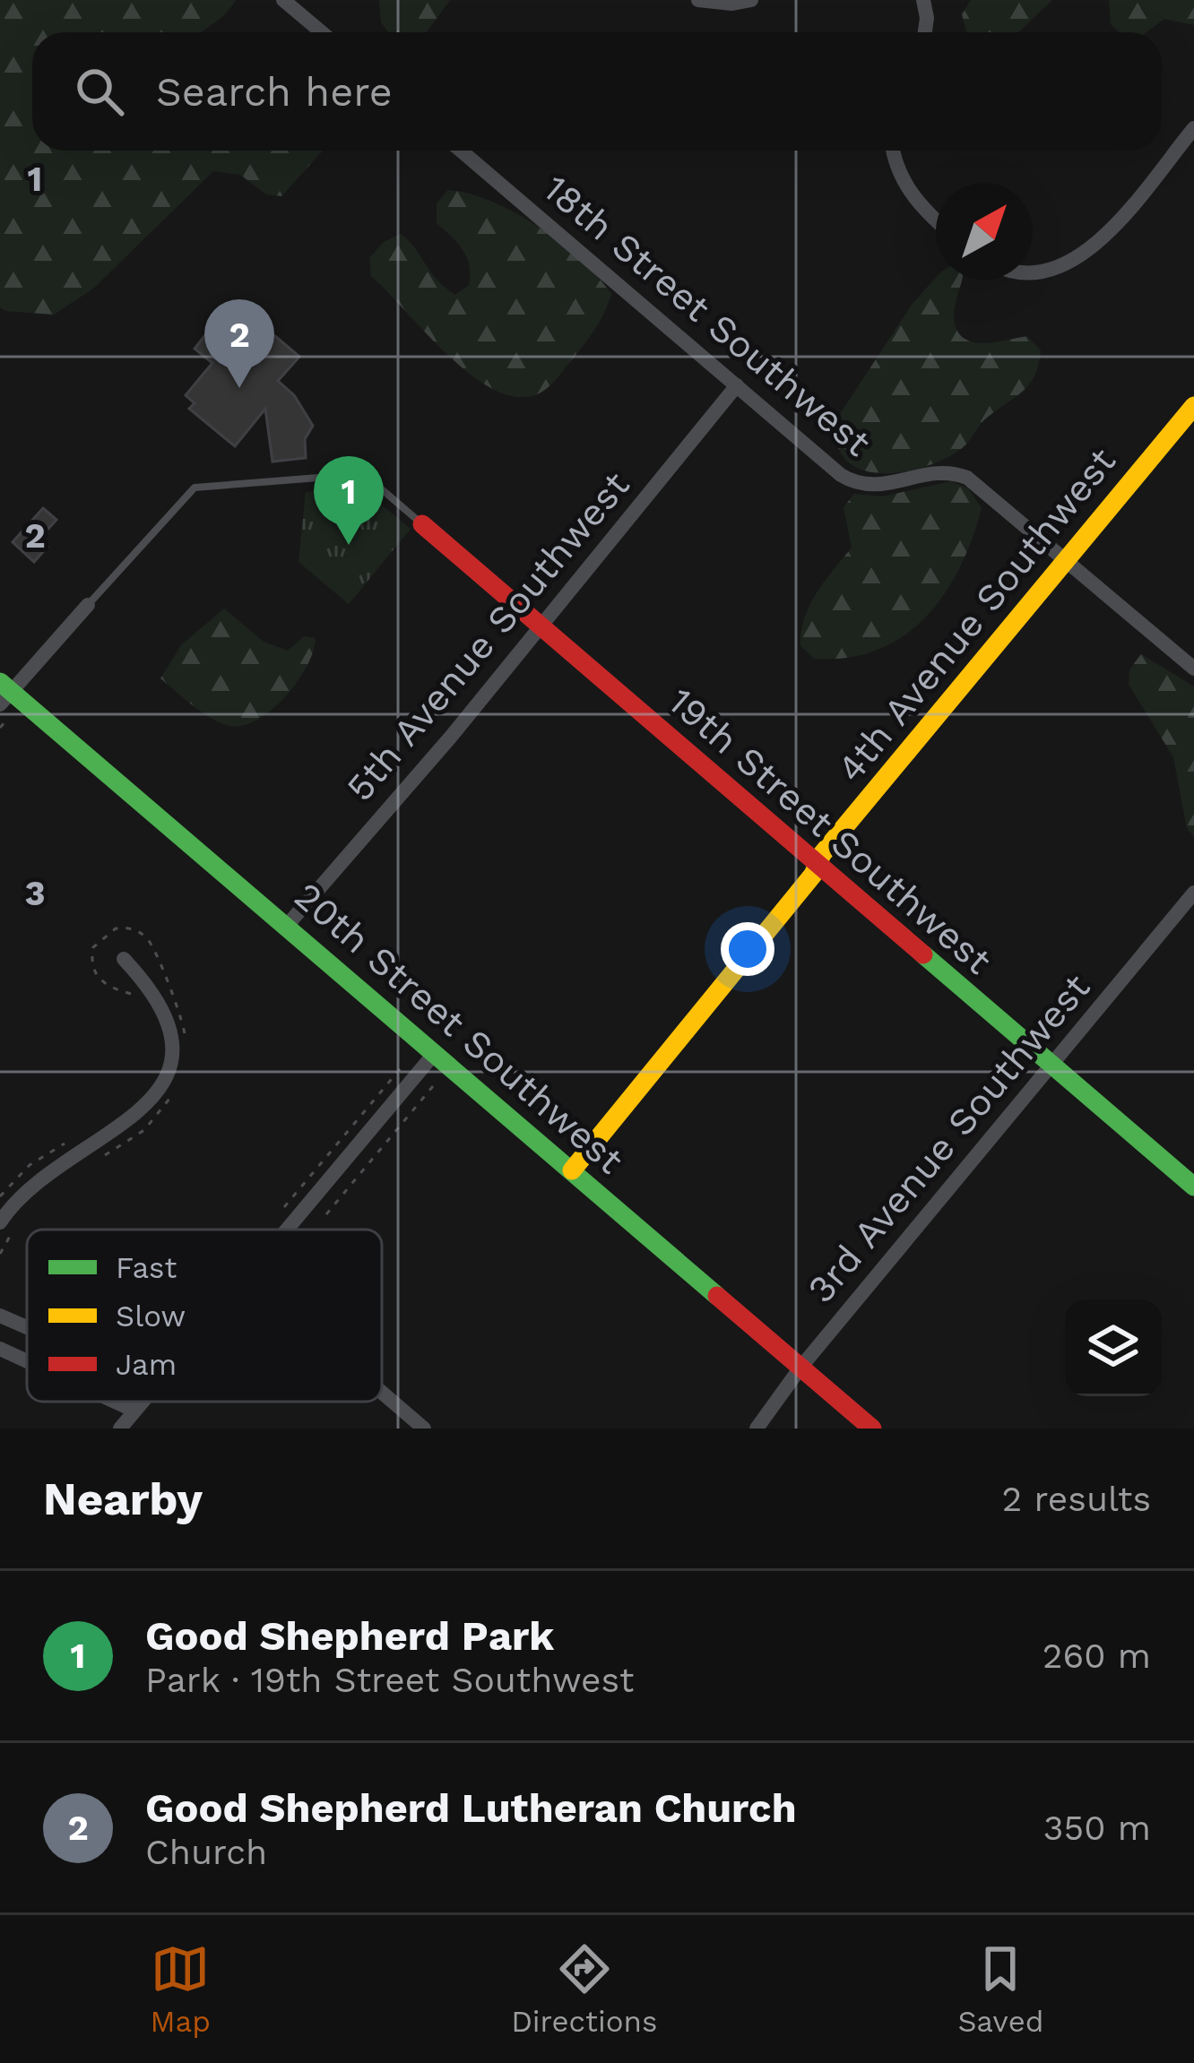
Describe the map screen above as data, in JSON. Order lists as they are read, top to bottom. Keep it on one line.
{"streets":{"street":["18th Street Southwest","4th Avenue Southwest","5th Avenue Southwest","19th Street Southwest","20th Street Southwest","3rd Avenue Southwest"]},"crossings":[["18th Street Southwest","4th Avenue Southwest"],["18th Street Southwest","5th Avenue Southwest"],["4th Avenue Southwest","19th Street Southwest"],["4th Avenue Southwest","20th Street Southwest"],["5th Avenue Southwest","19th Street Southwest"],["5th Avenue Southwest","20th Street Southwest"],["19th Street Southwest","3rd Avenue Southwest"],["20th Street Southwest","3rd Avenue Southwest"]],"legend":["Fast","Slow","Jam"],"north":"top right","page":{"search":"Search here","pins":["2","1"],"heading":["Nearby","2 results"],"list":[{"mark":"1","name":"Good Shepherd Park","note":"Park · 19th Street Southwest","value":"260 m"},{"mark":"2","name":"Good Shepherd Lutheran Church","note":"Church","value":"350 m"}],"nav":["Map","Directions","Saved"]},"grid":{"rows":["1","2","3"]}}
